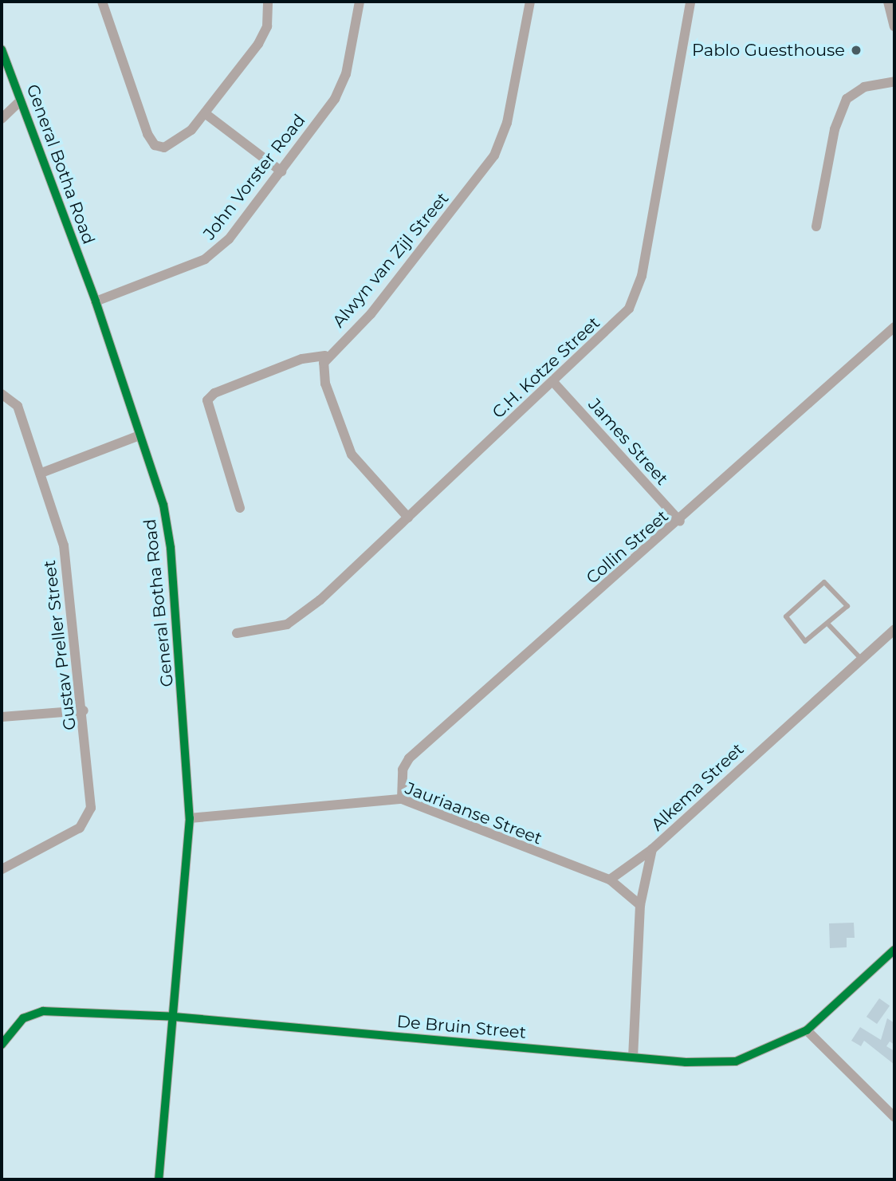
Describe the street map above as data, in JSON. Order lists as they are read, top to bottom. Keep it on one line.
{"streets":{"street":["General Botha Road","John Vorster Road","Alwyn van Zijl Street","C.H. Kotze Street","James Street","Collin Street","Gustav Preller Street","Alkema Street","Jauriaanse Street","De Bruin Street"]},"crossings":[["General Botha Road","John Vorster Road"],["General Botha Road","Jauriaanse Street"],["General Botha Road","De Bruin Street"],["C.H. Kotze Street","James Street"],["James Street","Collin Street"],["Collin Street","Jauriaanse Street"],["Alkema Street","Jauriaanse Street"],["Alkema Street","De Bruin Street"]],"places":["Pablo Guesthouse"]}
